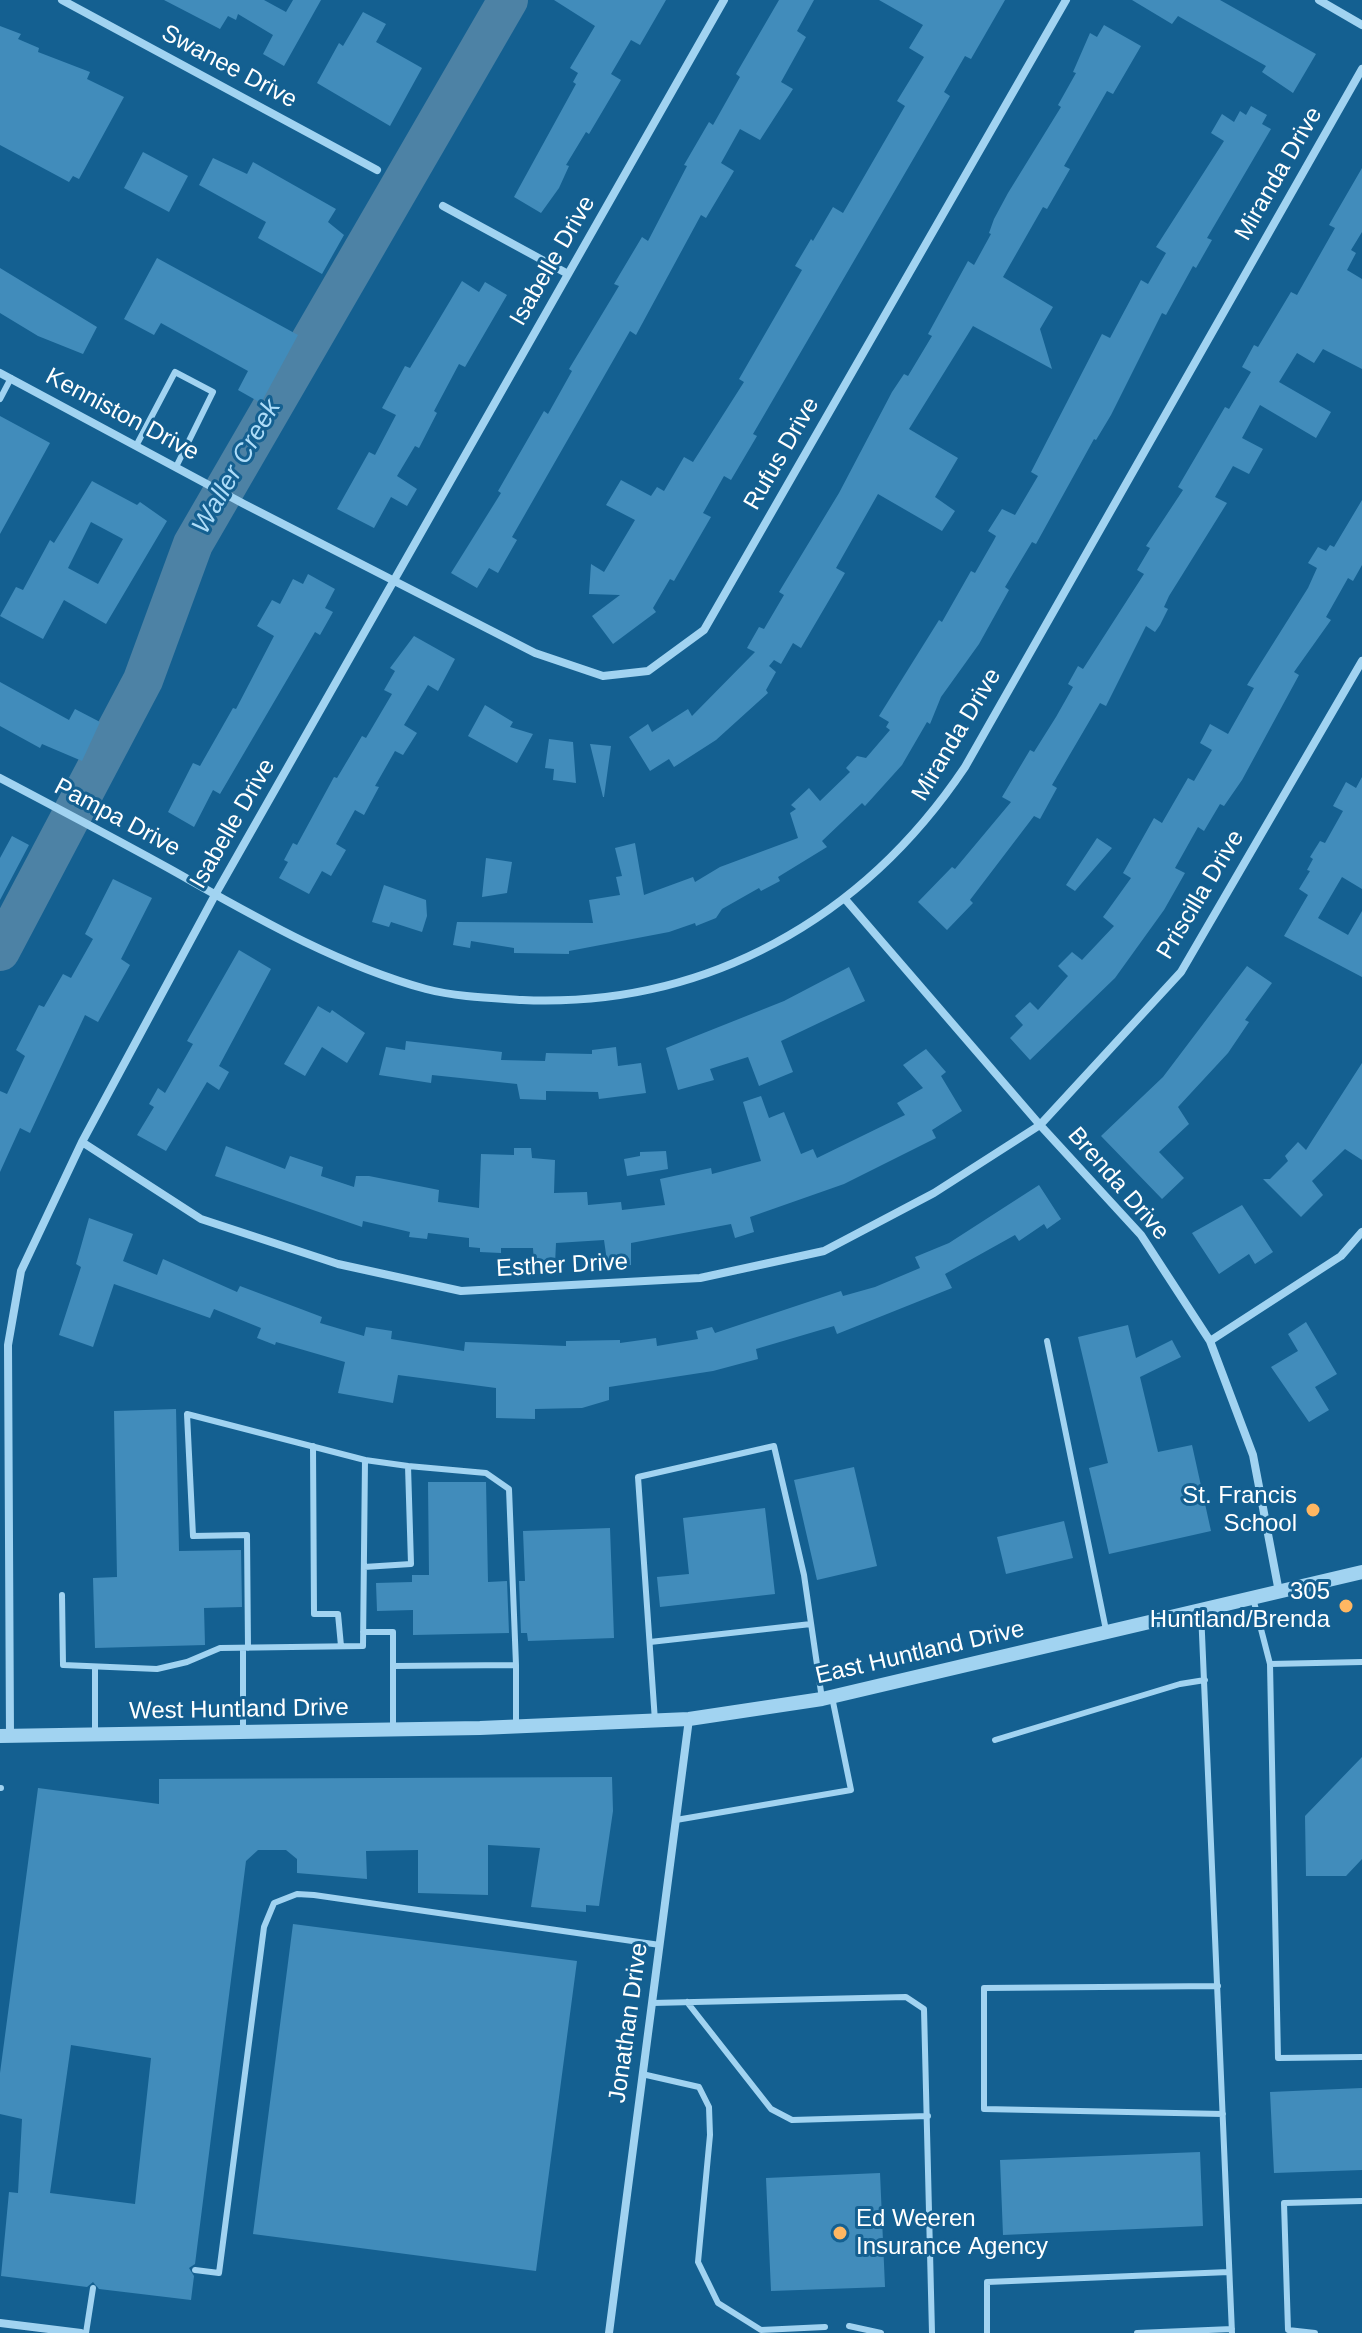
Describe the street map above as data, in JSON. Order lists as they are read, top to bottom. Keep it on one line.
{"streets":{"street":["Swanee Drive","Miranda Drive","Isabelle Drive","Kenniston Drive","Rufus Drive","Pampa Drive","Priscilla Drive","Brenda Drive","Esther Drive","East Huntland Drive","West Huntland Drive","Jonathan Drive"]},"crossings":[["Miranda Drive","Isabelle Drive"],["Miranda Drive","Pampa Drive"],["Miranda Drive","Brenda Drive"],["Isabelle Drive","Kenniston Drive"],["Isabelle Drive","Rufus Drive"],["Isabelle Drive","Pampa Drive"],["Isabelle Drive","Esther Drive"],["Isabelle Drive","West Huntland Drive"],["Kenniston Drive","Rufus Drive"],["Priscilla Drive","Brenda Drive"],["Priscilla Drive","Esther Drive"],["Brenda Drive","Esther Drive"],["Brenda Drive","East Huntland Drive"],["East Huntland Drive","West Huntland Drive"],["East Huntland Drive","Jonathan Drive"]],"water":["Waller Creek"],"places":["St. Francis School","305 Huntland/Brenda","Ed Weeren Insurance Agency"]}
